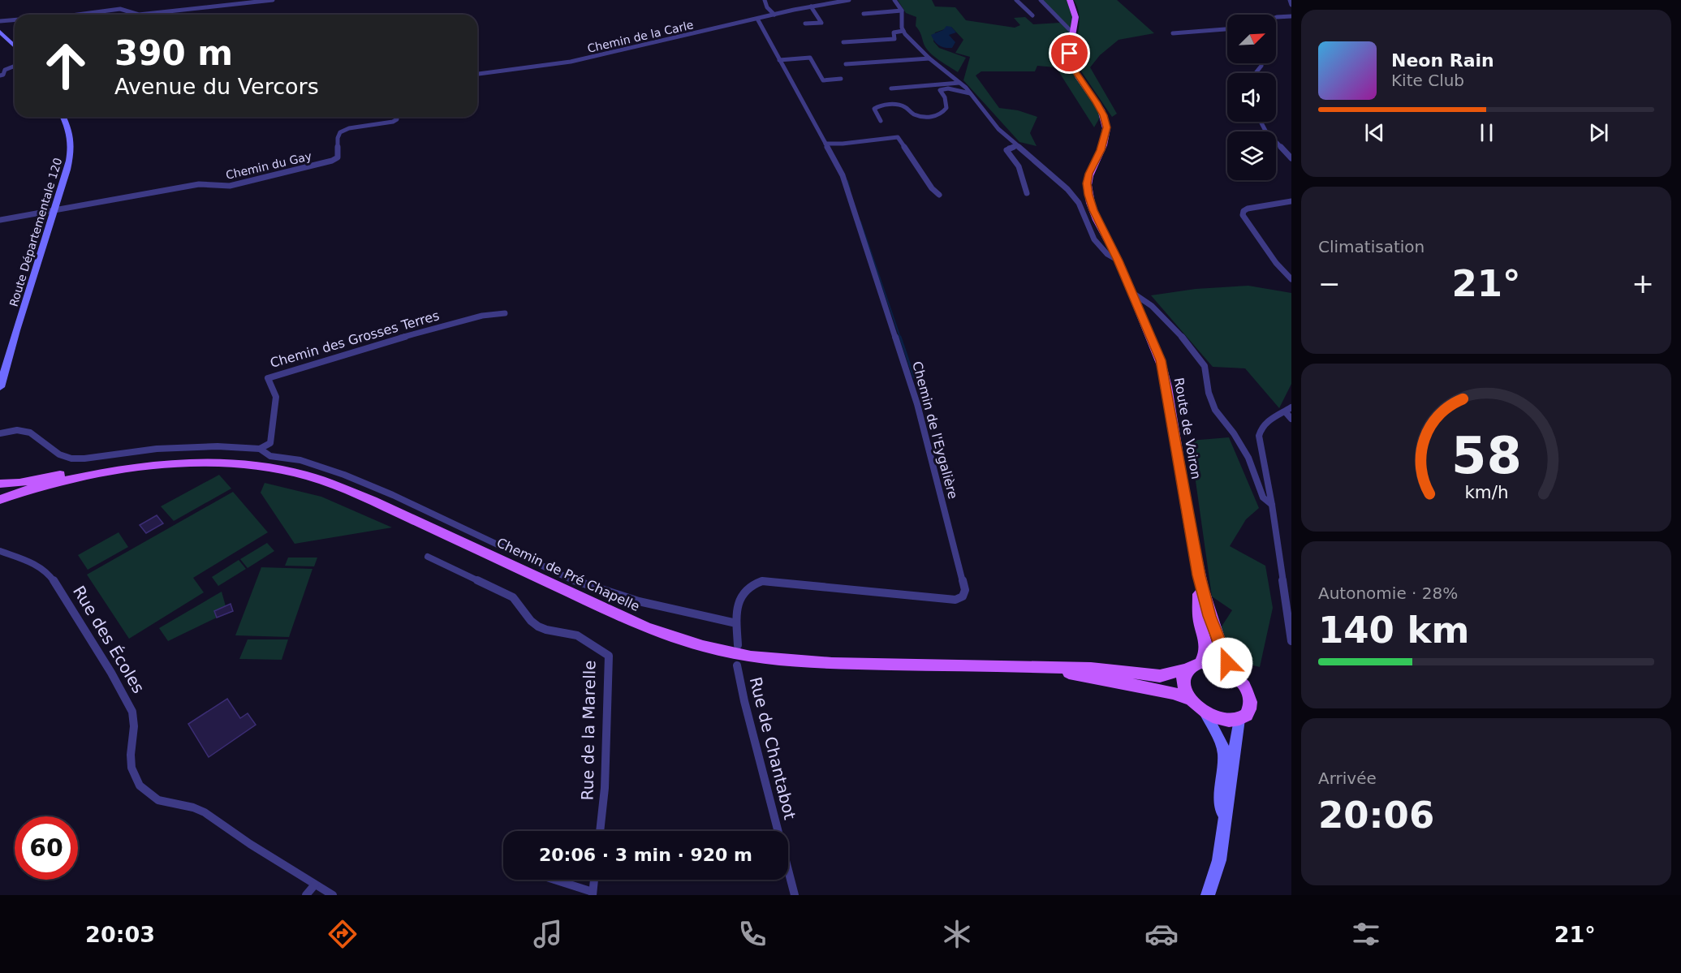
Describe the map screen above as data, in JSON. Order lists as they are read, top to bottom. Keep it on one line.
{"streets":{"main road":["Route de Voiron","Chemin de Pré Chapelle"],"street":["Chemin de la Carle","Chemin du Gay","Route Départementale 120","Chemin des Grosses Terres","Chemin de l'Eygalière","Rue des Écoles","Rue de la Marelle","Rue de Chantabot"]},"crossings":[["Chemin de la Carle","Chemin de l'Eygalière"],["Chemin du Gay","Route Départementale 120"],["Route de Voiron","Chemin de Pré Chapelle"]],"north":"top right","page":{"turn":["390 m","Avenue du Vercors"],"song":["Neon Rain","Kite Club"],"tile":["Climatisation",["Autonomie · 28%","140 km"],["Arrivée","20:06"]],"heat":["−","21°","+"],"limit":"60","trip":"20:06 · 3 min · 920 m","tabs":["20:03","21°"],"gauge":["58","km/h"]}}
